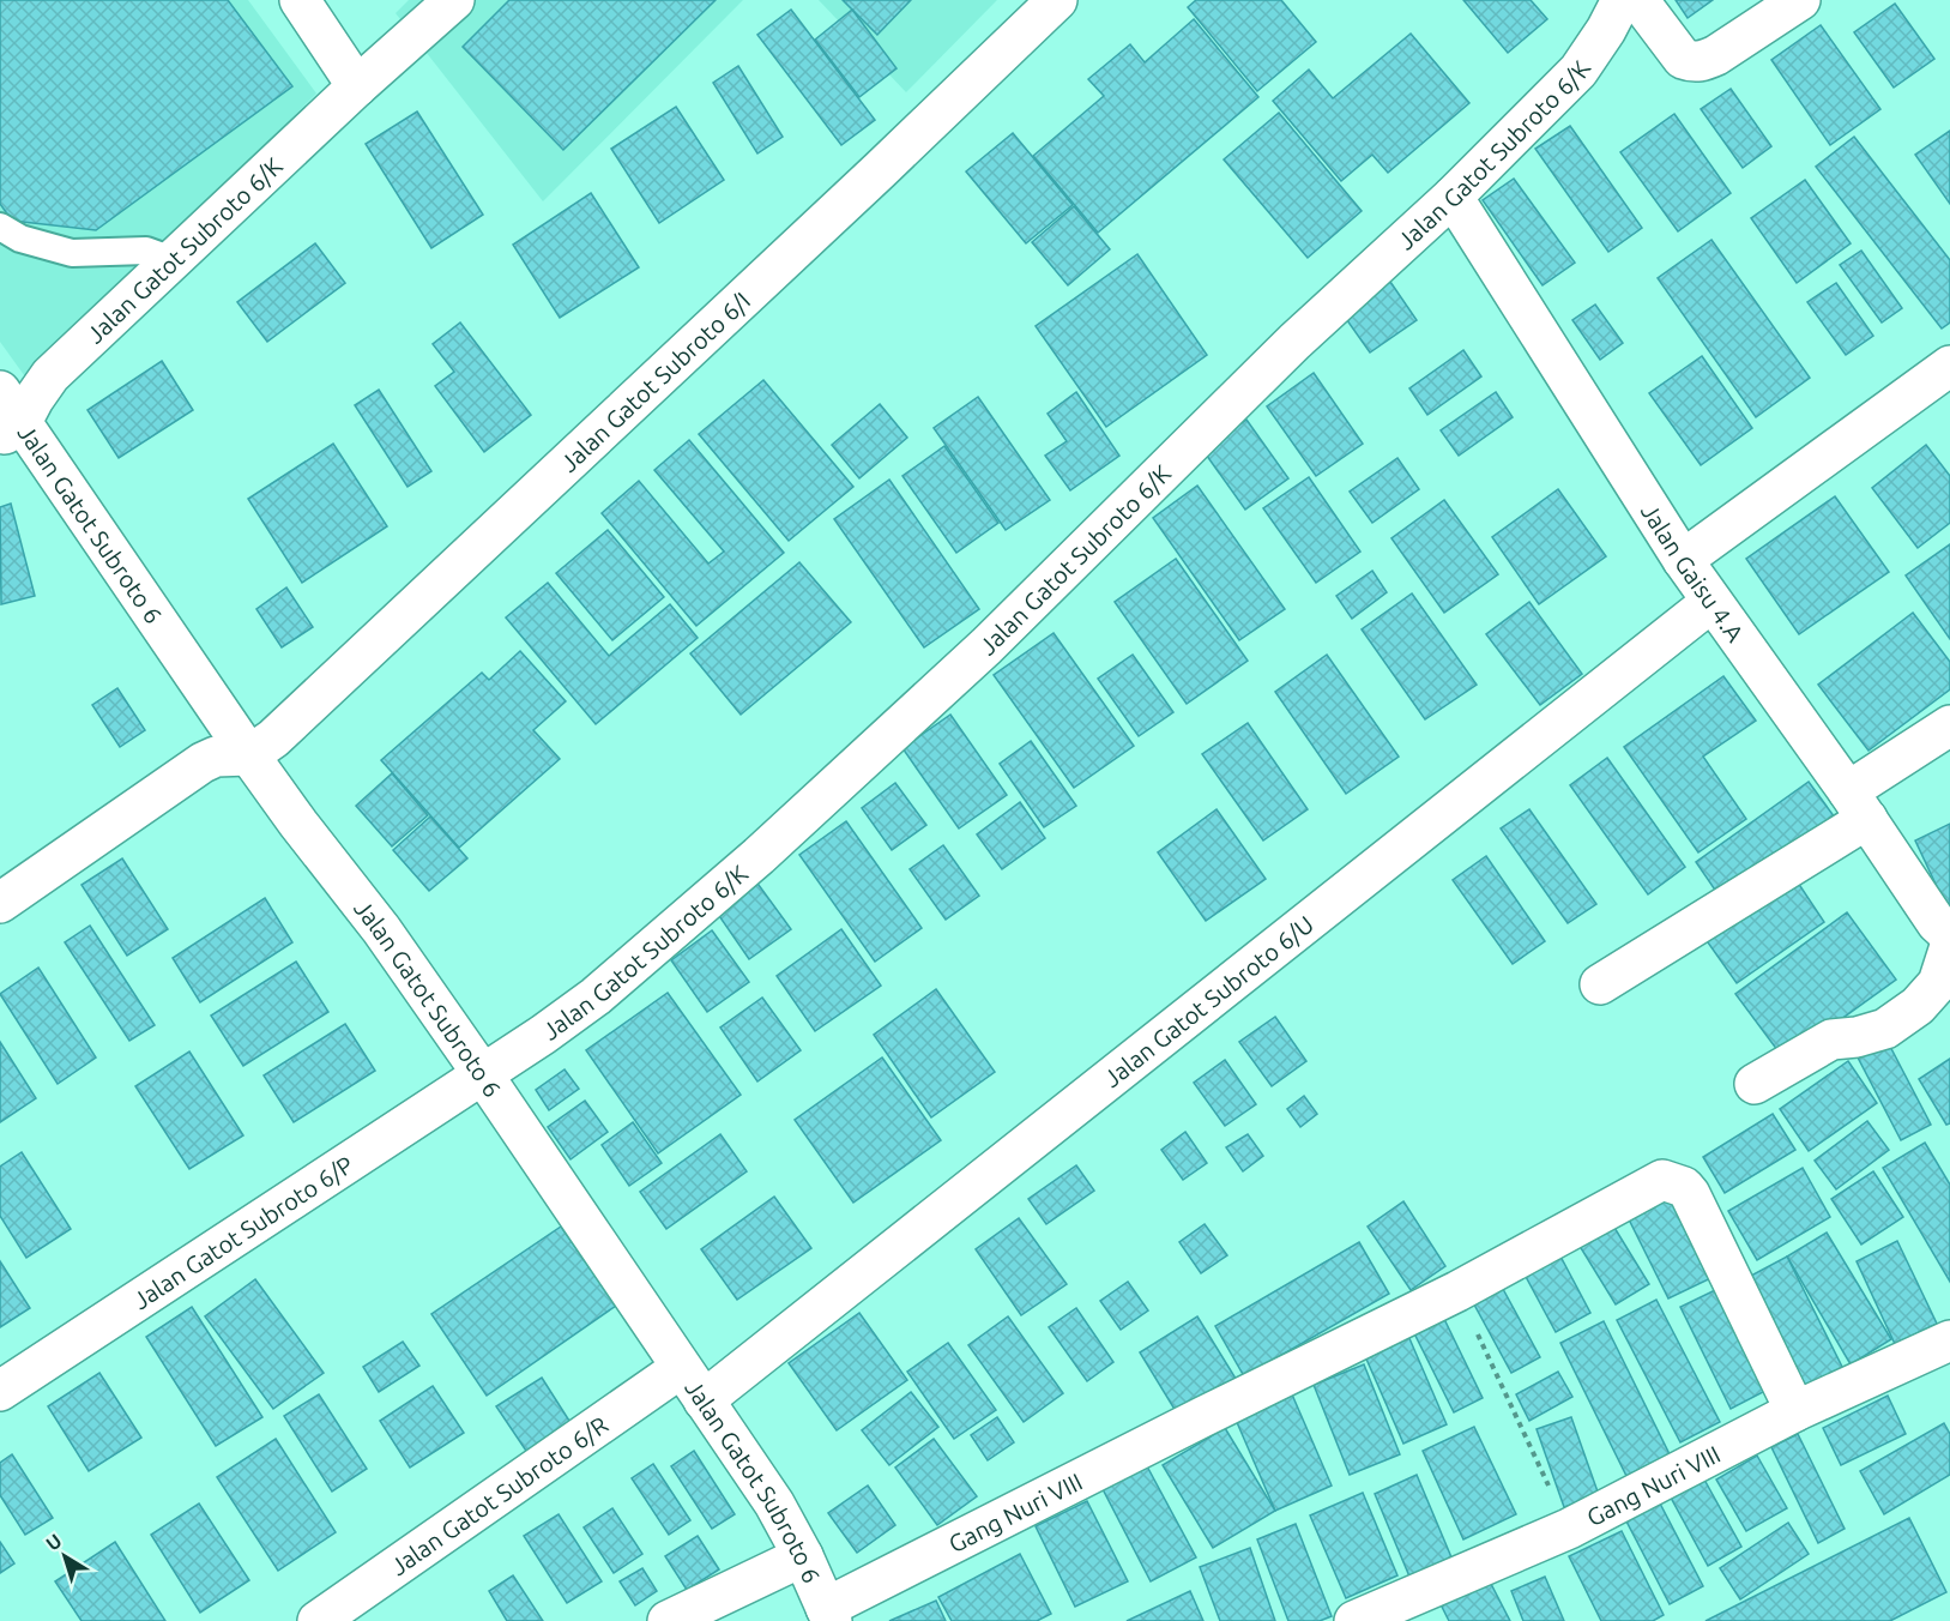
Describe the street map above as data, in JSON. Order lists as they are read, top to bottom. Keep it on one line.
{"streets":{"street":["Jalan Gatot Subroto 6/K","Jalan Gatot Subroto 6/I","Jalan Gatot Subroto 6","Jalan Gaisu 4.A","Jalan Gatot Subroto 6/U","Jalan Gatot Subroto 6/P","Gang Nuri VIII","Jalan Gatot Subroto 6/R"]},"crossings":[["Jalan Gatot Subroto 6/K","Jalan Gatot Subroto 6"],["Jalan Gatot Subroto 6/K","Jalan Gaisu 4.A"],["Jalan Gatot Subroto 6/K","Jalan Gatot Subroto 6/P"],["Jalan Gatot Subroto 6/I","Jalan Gatot Subroto 6"],["Jalan Gatot Subroto 6","Jalan Gatot Subroto 6/U"],["Jalan Gatot Subroto 6","Jalan Gatot Subroto 6/P"],["Jalan Gatot Subroto 6","Gang Nuri VIII"],["Jalan Gatot Subroto 6","Jalan Gatot Subroto 6/R"],["Jalan Gaisu 4.A","Jalan Gatot Subroto 6/U"]],"north":"top left"}
